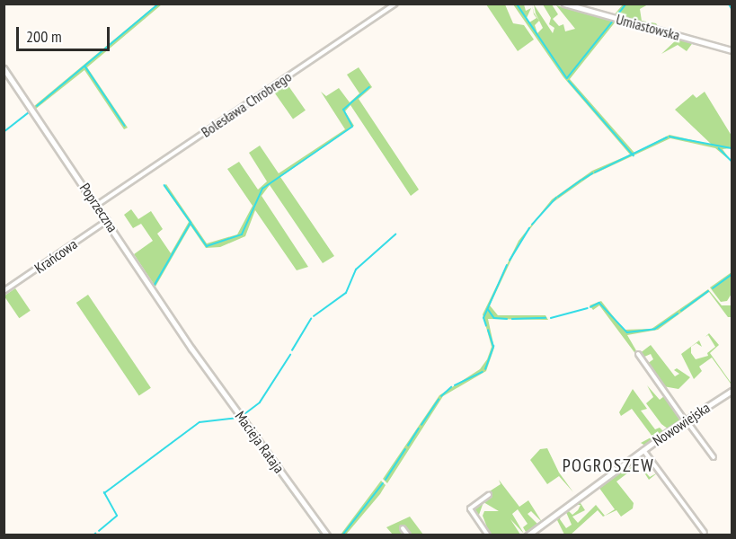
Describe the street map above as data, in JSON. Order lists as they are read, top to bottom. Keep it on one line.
{"streets":{"street":["Umiastowska","Bolesława Chrobrego","Poprzeczna","Krańcowa","Nowowiejska","Macieja Rataja"]},"crossings":[["Bolesława Chrobrego","Poprzeczna"],["Poprzeczna","Krańcowa"],["Poprzeczna","Macieja Rataja"]],"districts":["POGROSZEW"],"scale_bar":"200 m"}
